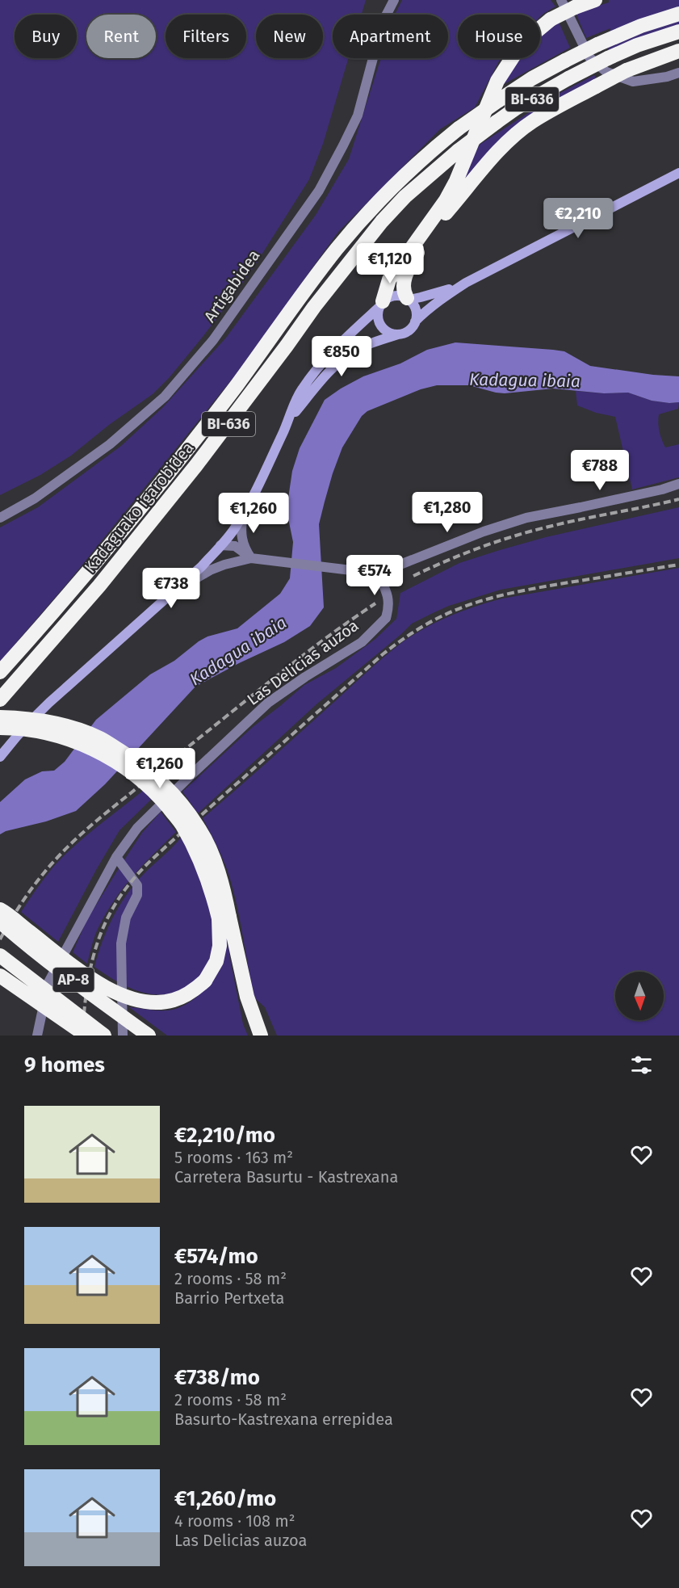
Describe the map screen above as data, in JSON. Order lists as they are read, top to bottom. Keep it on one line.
{"streets":{"highway":["BI-636","Kadaguako igarobidea","AP-8"],"street":["Artigabidea","Las Delicias auzoa"]},"water":["Kadagua ibaia"],"north":"bottom","page":{"chip":["Buy","Rent","Filters","New","Apartment","House"],"price":["€2,210","€1,120","€850","€788","€1,280","€1,260","€574","€738","€1,260"],"heading":"9 homes","list":[{"name":"€2,210/mo","note":"5 rooms · 163 m² · Carretera Basurtu - Kastrexana"},{"name":"€574/mo","note":"2 rooms · 58 m² · Barrio Pertxeta"},{"name":"€738/mo","note":"2 rooms · 58 m² · Basurto-Kastrexana errepidea"},{"name":"€1,260/mo","note":"4 rooms · 108 m² · Las Delicias auzoa"}]}}
